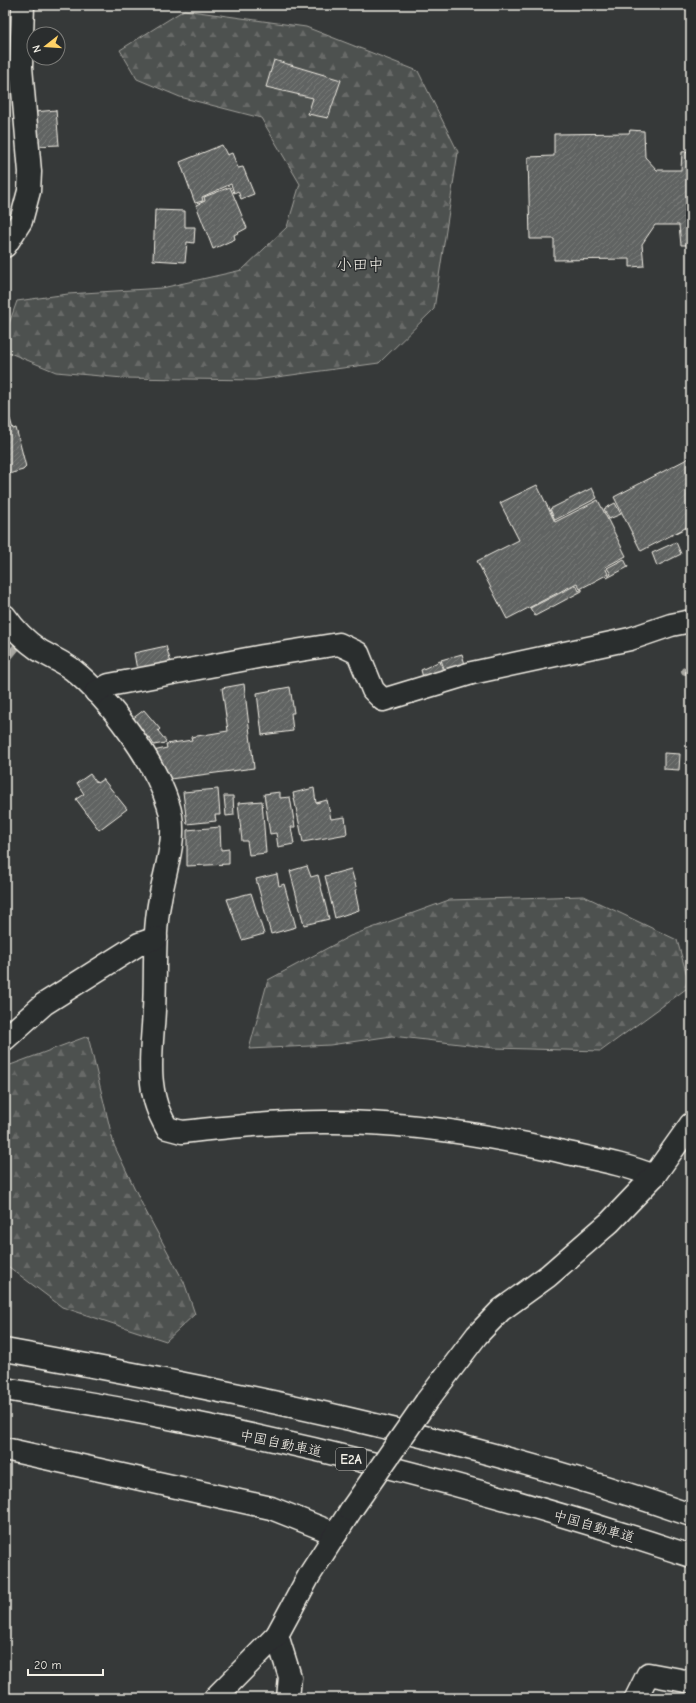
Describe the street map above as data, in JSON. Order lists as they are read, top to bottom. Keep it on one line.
{"streets":{"main road":["中国自動車道","E2A"]},"districts":["小田中"],"scale_bar":"20 m","north":"left"}
